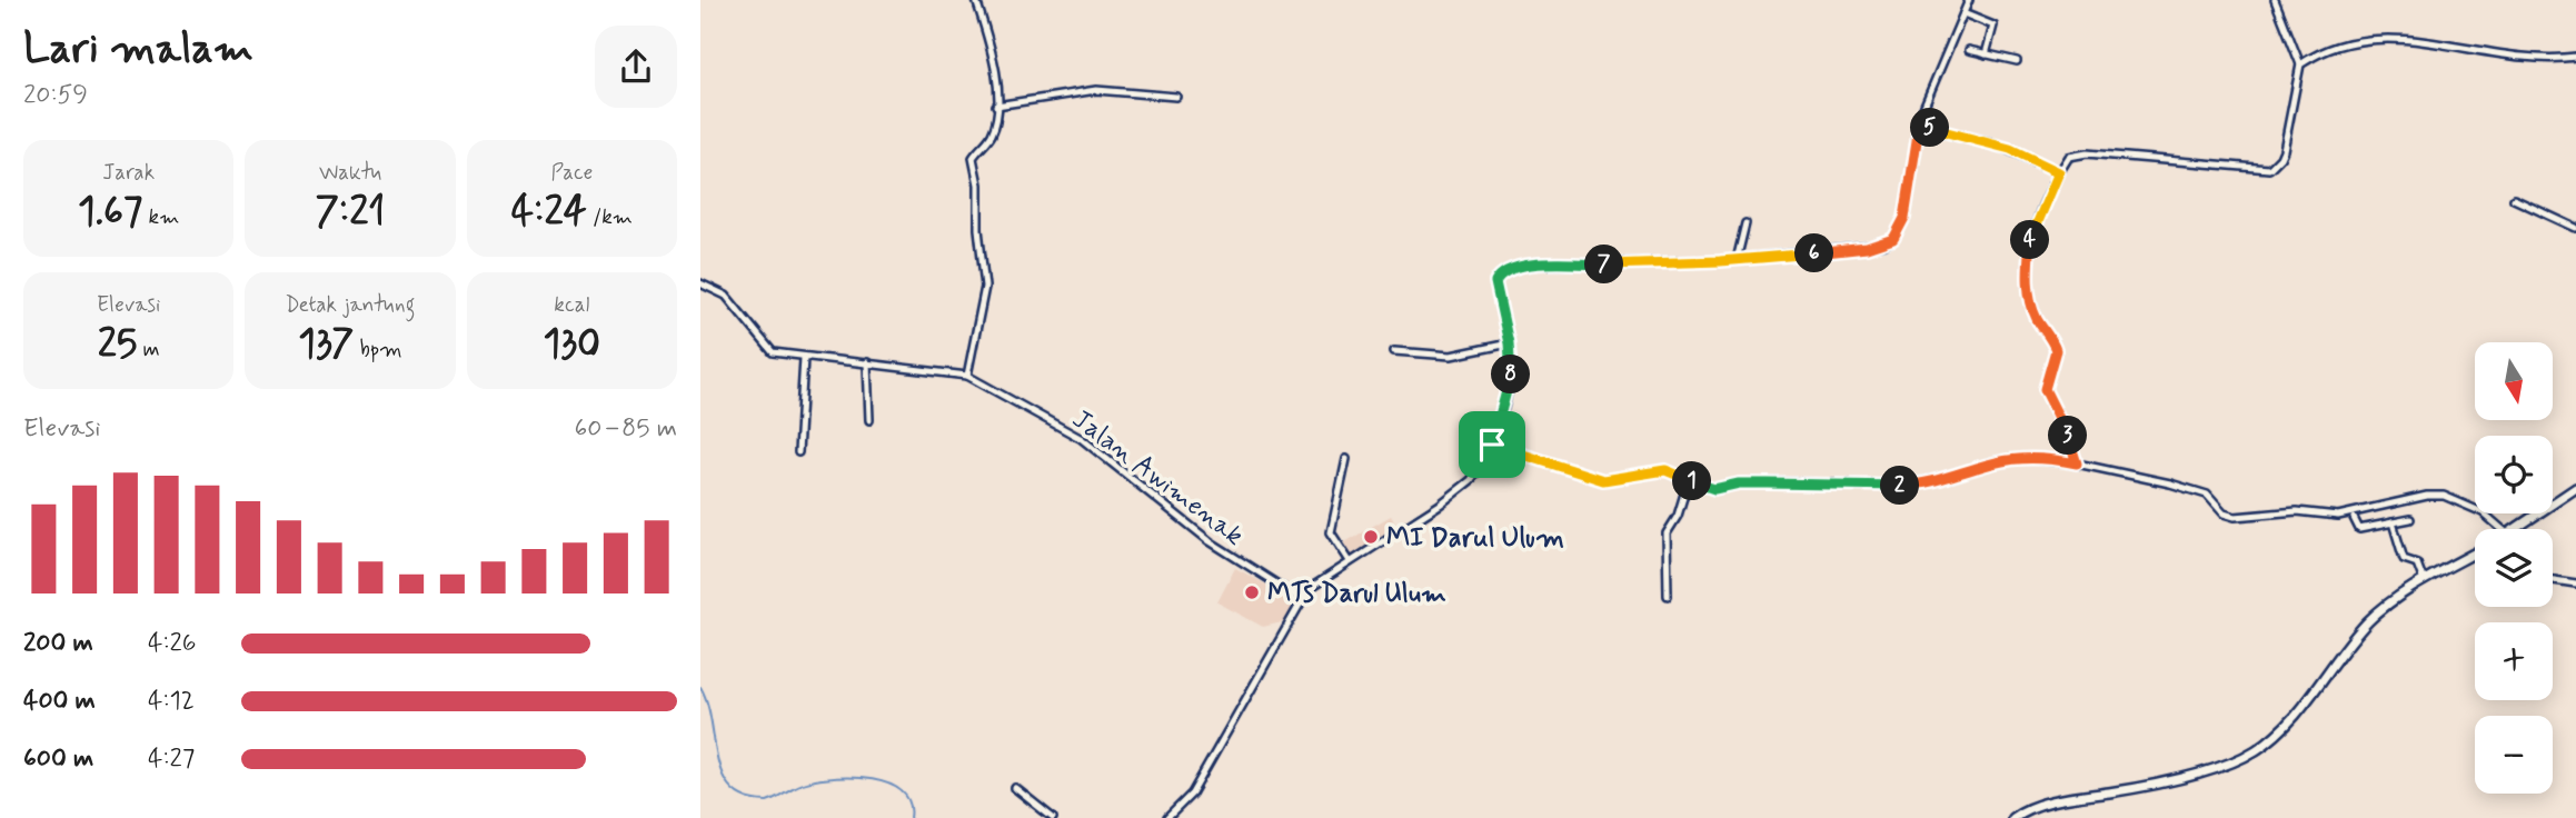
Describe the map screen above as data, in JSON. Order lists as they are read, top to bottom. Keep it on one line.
{"streets":{"street":["Jalan Awimenak"]},"places":["MI Darul Ulum","MTs Darul Ulum"],"north":"bottom","page":{"heading":["Lari malam","20:59"],"pins":["5","4","6","7","8","3","1","2"],"stats":[["Jarak","1.67 km"],["Waktu","7:21"],["Pace","4:24 /km"],["Elevasi","25 m"],["Detak jantung","137 bpm"],["kcal","130"]],"map_buttons":["+","−"],"chart":["Elevasi","60–85 m"],"list":[{"name":"200 m","note":"4:26"},{"name":"400 m","note":"4:12"},{"name":"600 m","note":"4:27"}]}}
